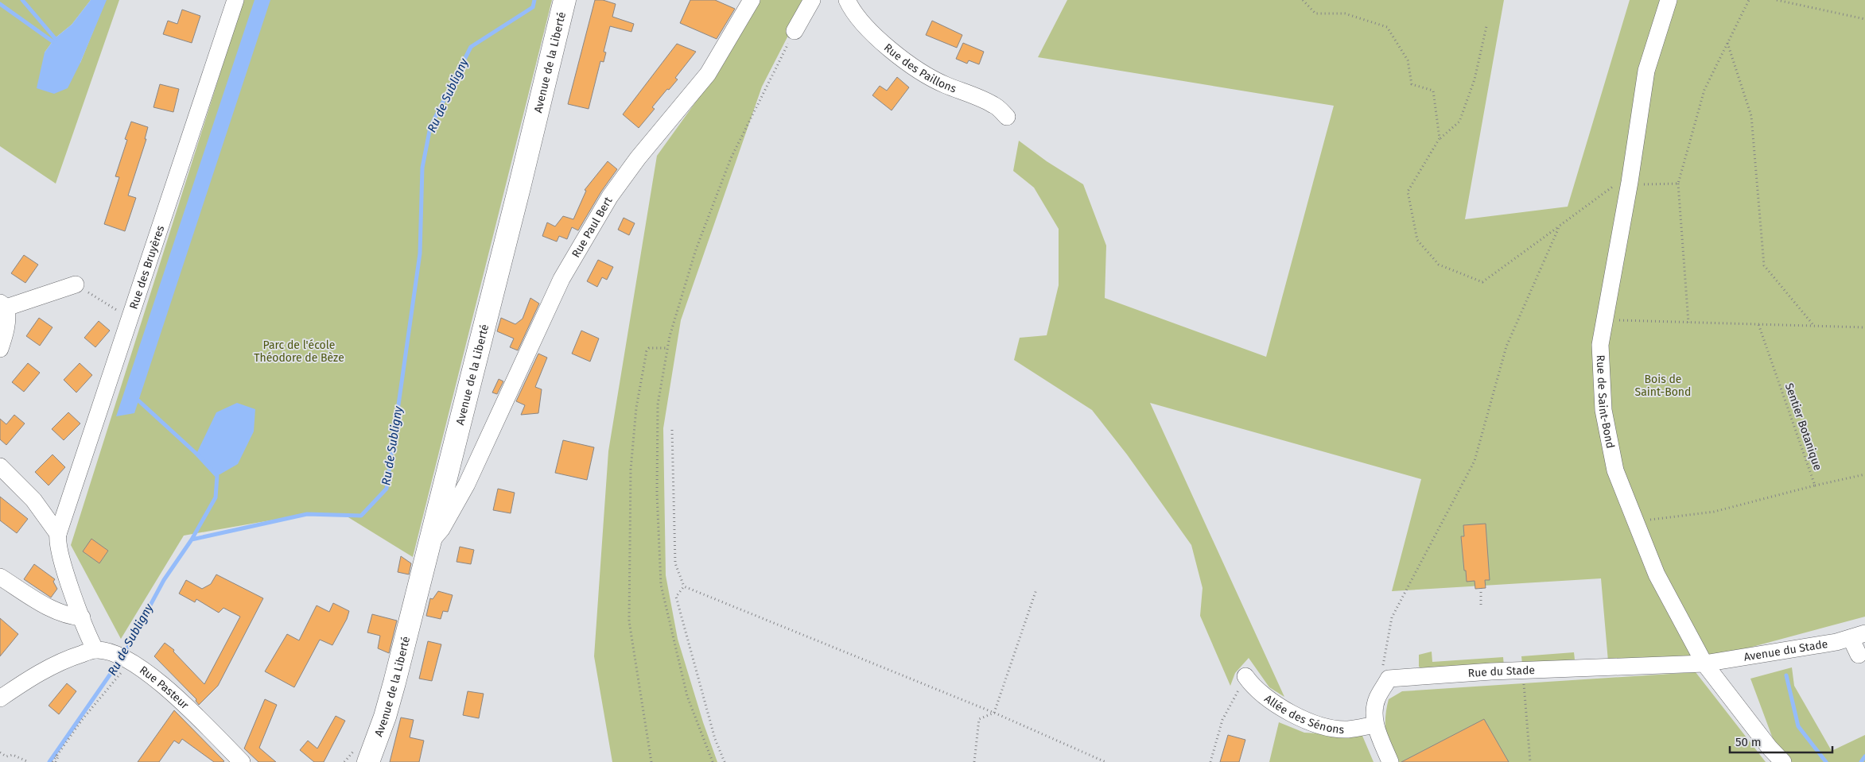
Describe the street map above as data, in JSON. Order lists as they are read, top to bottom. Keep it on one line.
{"streets":{"main road":["Avenue de la Liberté"],"street":["Rue des Paillons","Rue Paul Bert","Rue des Bruyères","Rue de Saint-Bond","Avenue du Stade","Rue du Stade","Rue Pasteur","Allée des Sénons"],"path":["Sentier Botanique"]},"crossings":[["Avenue de la Liberté","Rue Paul Bert"],["Rue de Saint-Bond","Avenue du Stade"],["Rue de Saint-Bond","Rue du Stade"],["Avenue du Stade","Rue du Stade"],["Rue du Stade","Allée des Sénons"]],"water":["Ru de Subligny"],"parks":["Parc de l'école Théodore de Bèze","Bois de Saint-Bond"],"scale_bar":"50 m"}
